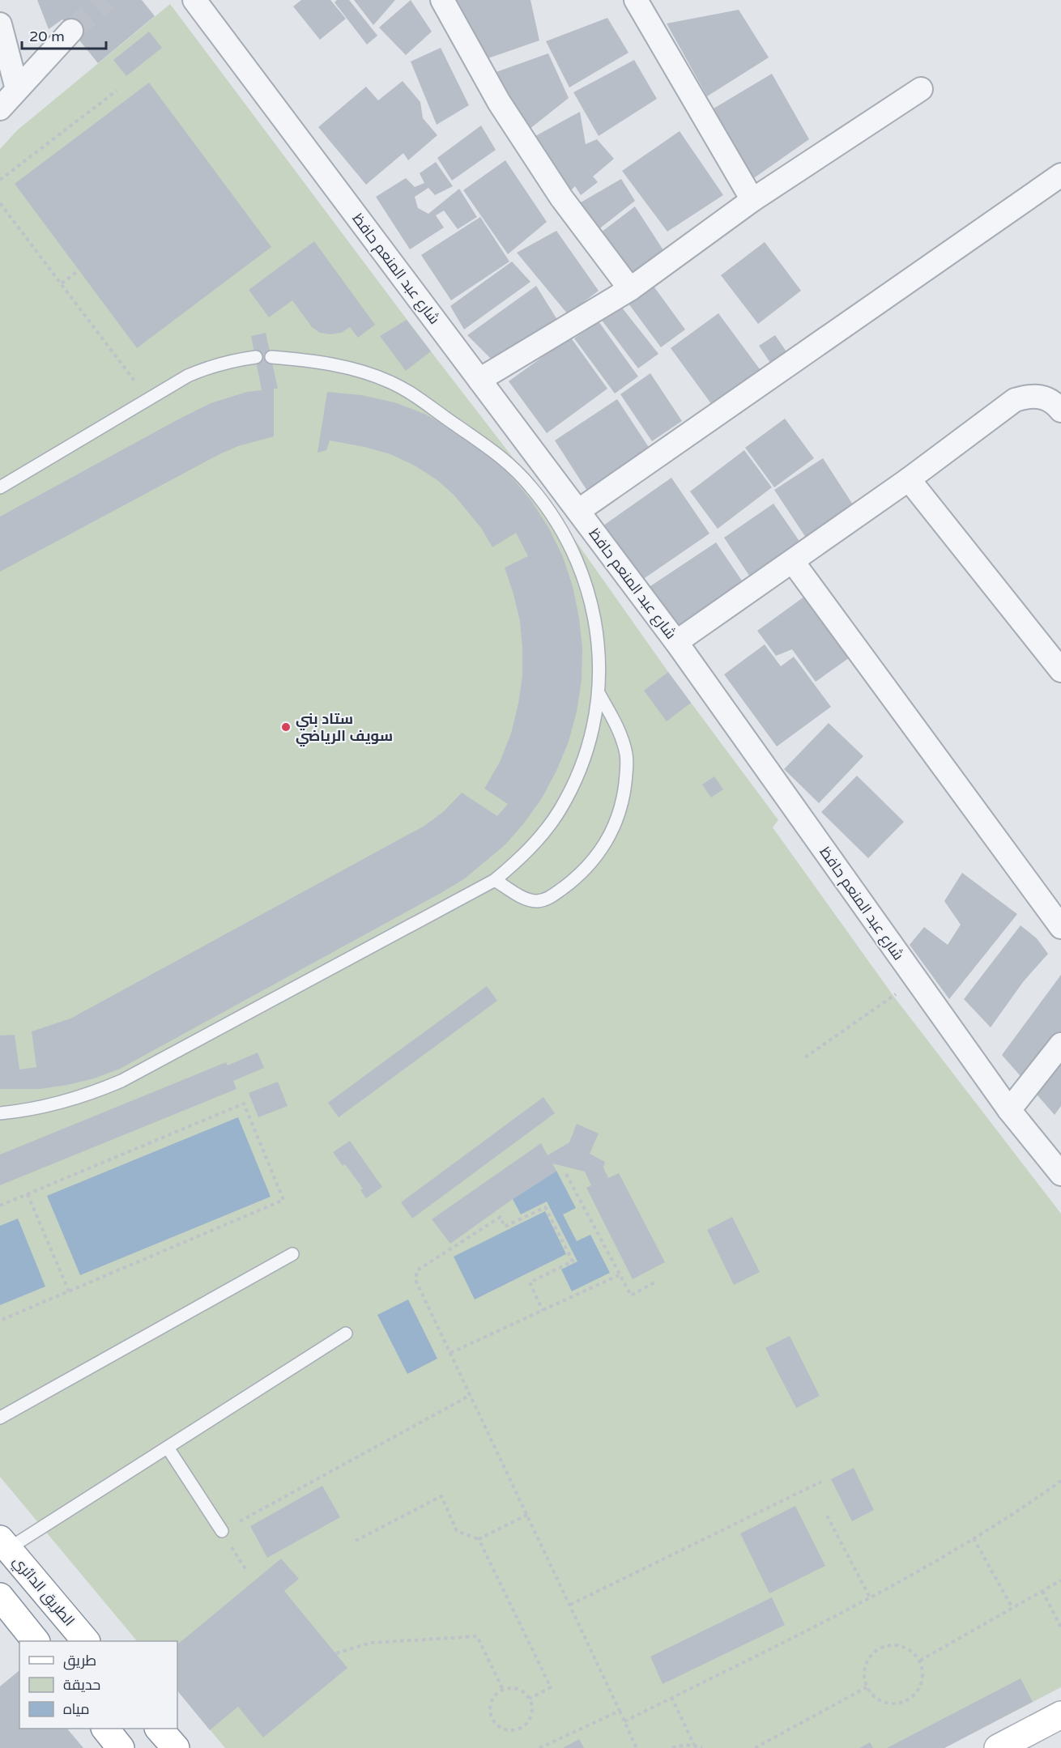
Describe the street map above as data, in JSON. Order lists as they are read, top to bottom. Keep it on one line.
{"streets":{"main road":["الطريق الدائري"],"street":["شارع عبد المنعم حافظ"]},"places":["ستاد بني سويف الرياضي"],"legend":["طريق","حديقة","مياه"],"scale_bar":"20 m"}
